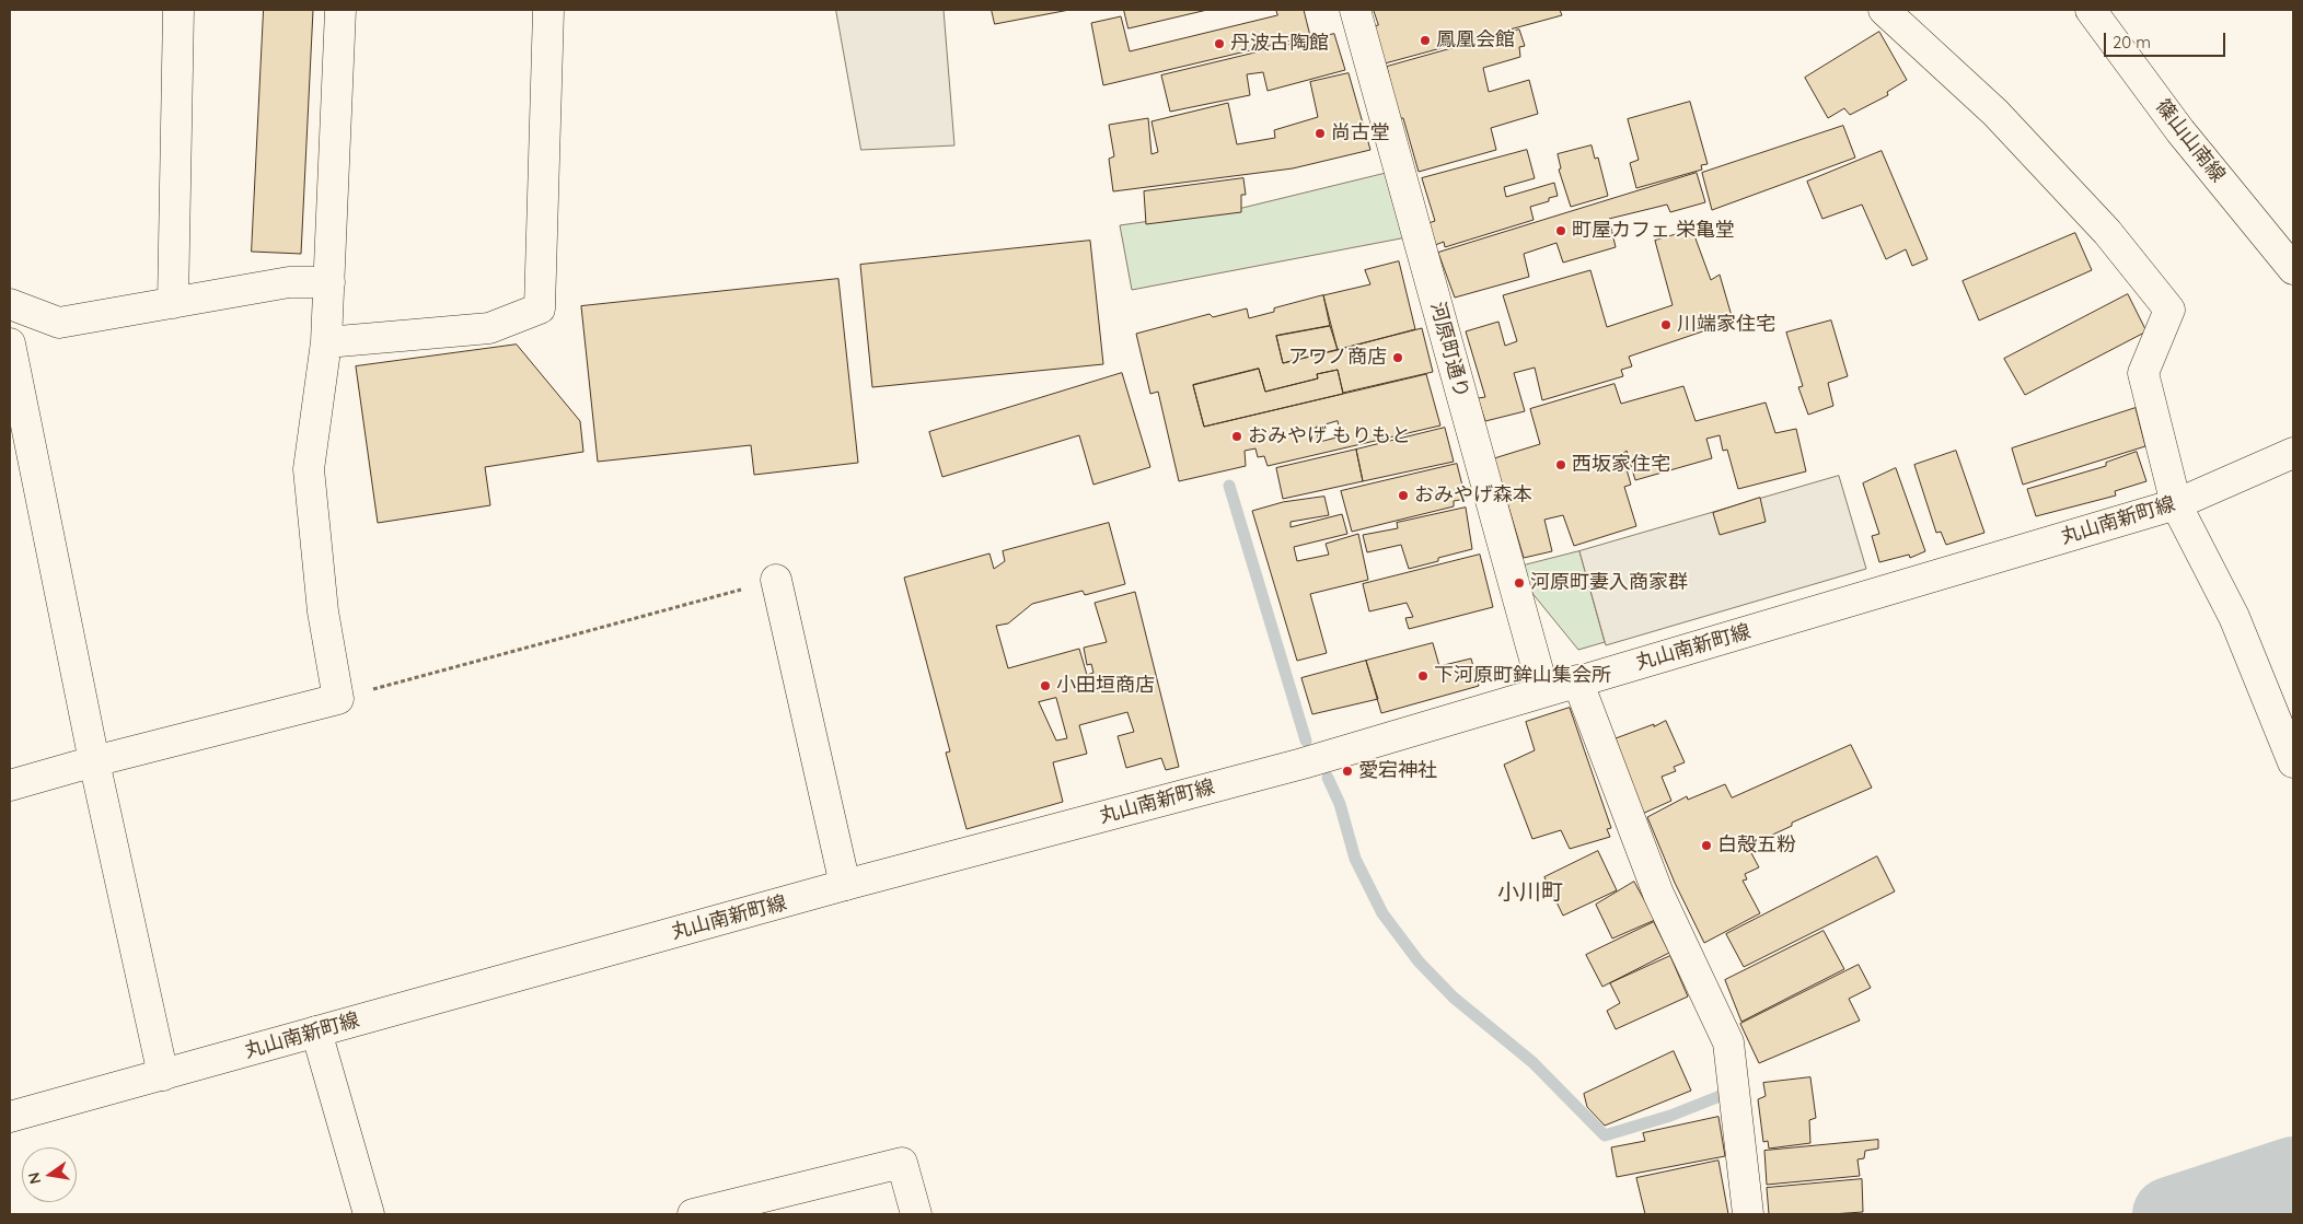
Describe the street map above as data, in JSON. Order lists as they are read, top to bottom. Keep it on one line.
{"streets":{"street":["篠山山南線","河原町通り","丸山南新町線"]},"crossings":[["河原町通り","丸山南新町線"]],"districts":["小川町"],"places":["鳳凰会館","丹波古陶館","尚古堂","町屋カフェ 栄亀堂","川端家住宅","アワノ商店","おみやげ もりもと","西坂家住宅","おみやげ森本","河原町妻入商家群","下河原町鉾山集会所","小田垣商店","愛宕神社","白殻五粉"],"scale_bar":"20 m","north":"left"}
